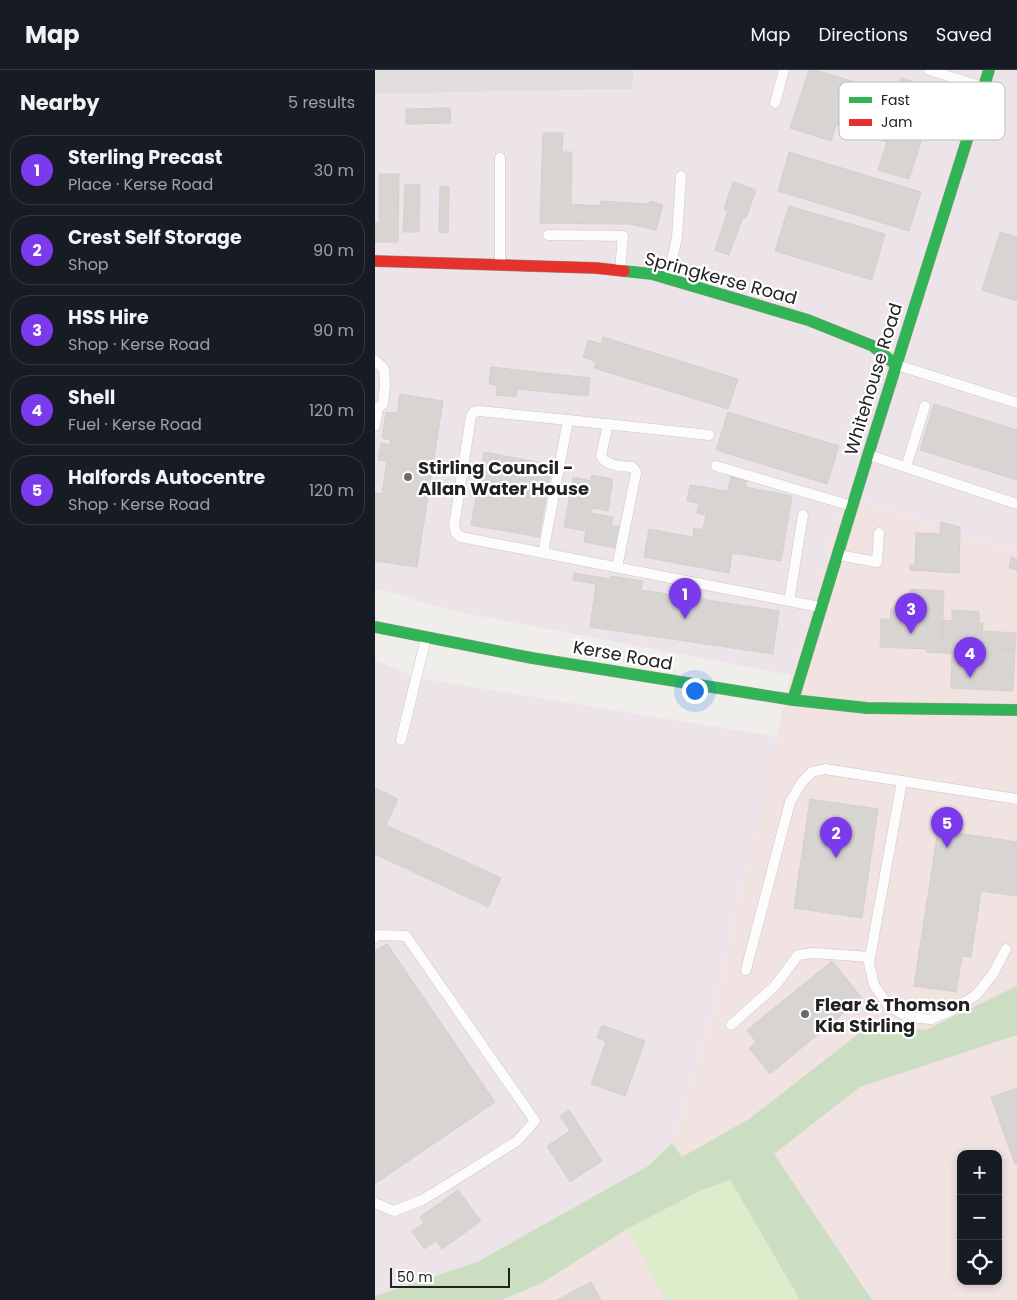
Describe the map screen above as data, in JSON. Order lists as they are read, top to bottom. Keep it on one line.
{"streets":{"street":["Springkerse Road","Whitehouse Road","Kerse Road"]},"crossings":[["Springkerse Road","Whitehouse Road"],["Whitehouse Road","Kerse Road"]],"places":["Stirling Council - Allan Water House","Flear & Thomson Kia Stirling"],"legend":["Fast","Jam"],"scale_bar":"50 m","page":{"header":"Map","nav":["Map","Directions","Saved"],"heading":["Nearby","5 results"],"list":[{"mark":"1","name":"Sterling Precast","note":"Place · Kerse Road","value":"30 m"},{"mark":"2","name":"Crest Self Storage","note":"Shop","value":"90 m"},{"mark":"3","name":"HSS Hire","note":"Shop · Kerse Road","value":"90 m"},{"mark":"4","name":"Shell","note":"Fuel · Kerse Road","value":"120 m"},{"mark":"5","name":"Halfords Autocentre","note":"Shop · Kerse Road","value":"120 m"}],"pins":["1","3","4","5","2"],"map_buttons":["+","−"],"scale":"50 m"}}
